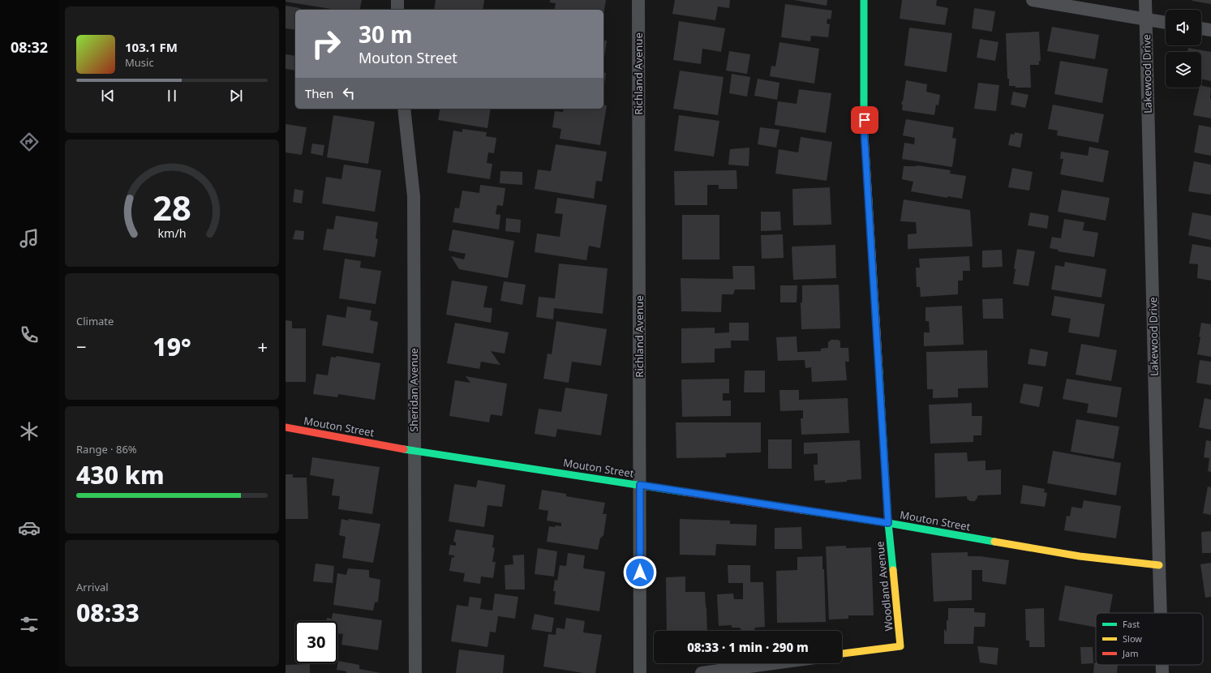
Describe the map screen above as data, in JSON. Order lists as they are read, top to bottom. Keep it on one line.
{"streets":{"street":["Richland Avenue","Lakewood Drive","Sheridan Avenue","Mouton Street","Woodland Avenue"]},"crossings":[["Richland Avenue","Mouton Street"],["Lakewood Drive","Mouton Street"],["Sheridan Avenue","Mouton Street"],["Mouton Street","Woodland Avenue"]],"legend":["Fast","Slow","Jam"],"page":{"tabs":"08:32","turn":["30 m","Mouton Street"],"song":["103.1 FM","Music"],"then":"Then","tile":["Climate",["Range · 86%","430 km"],["Arrival","08:33"]],"heat":["−","19°","+"],"limit":"30","trip":"08:33 · 1 min · 290 m","gauge":["28","km/h"]}}
